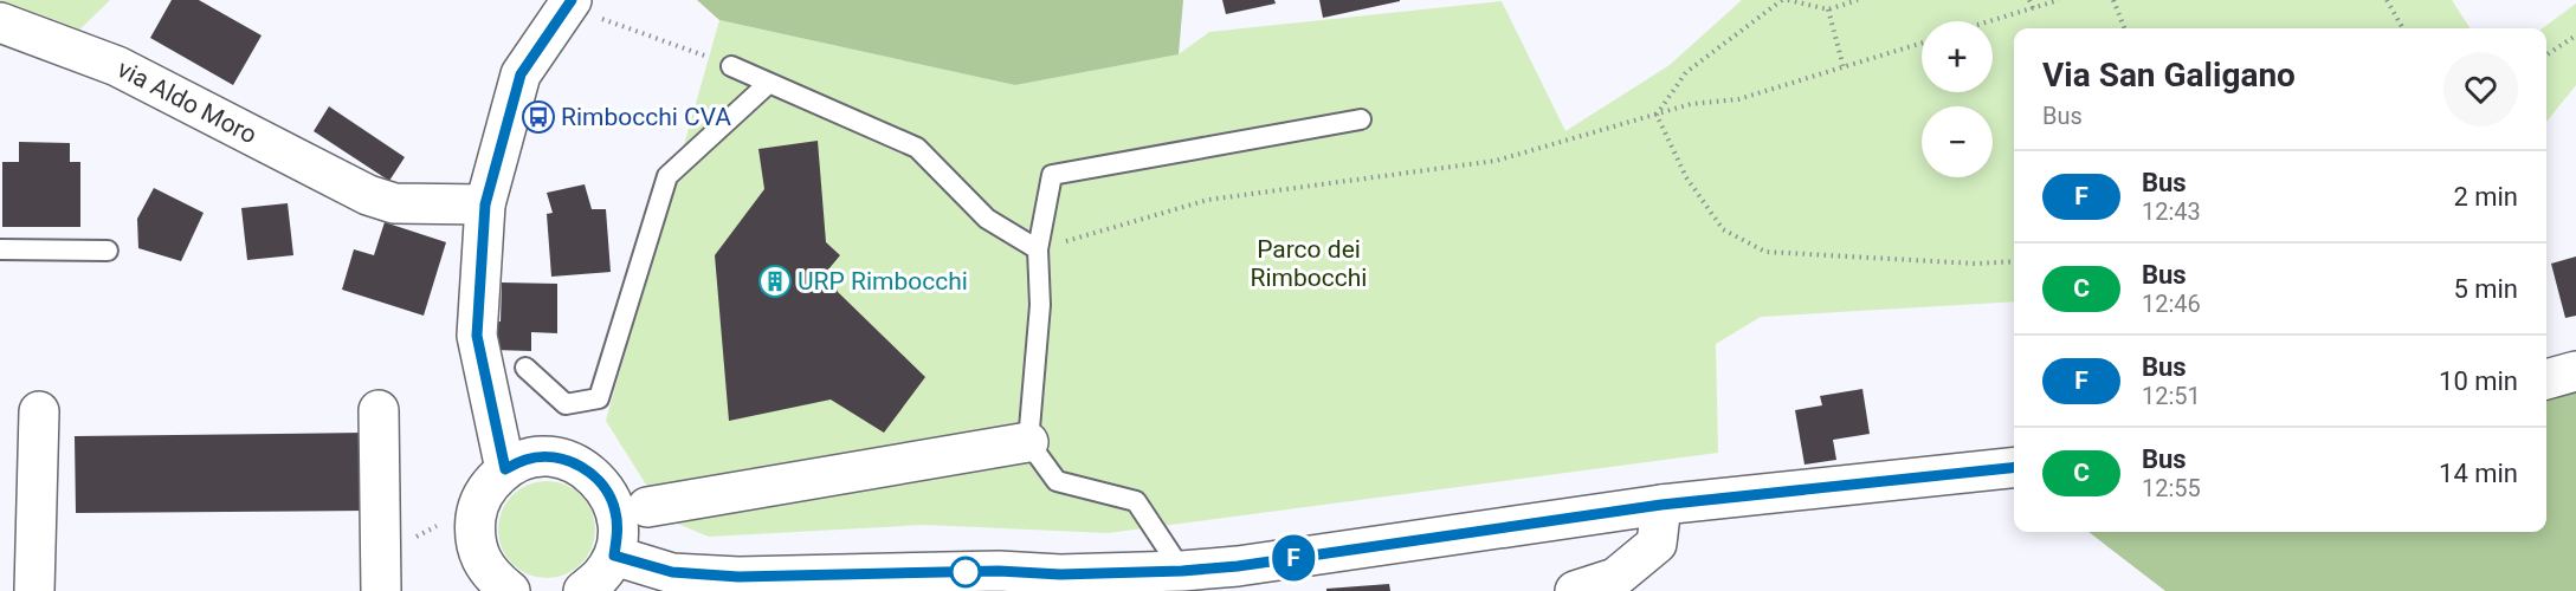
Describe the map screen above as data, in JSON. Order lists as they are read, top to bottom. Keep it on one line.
{"streets":{"street":["via Aldo Moro"]},"parks":["Parco dei Rimbocchi"],"places":{"bus stop":["Rimbocchi CVA"],"building":["URP Rimbocchi"]},"lines":["bus line F"],"page":{"on_map":"F","map_buttons":["+","−"],"heading":["Via San Galigano","Bus"],"list":[{"mark":"F","name":"Bus","note":"12:43","value":"2 min"},{"mark":"C","name":"Bus","note":"12:46","value":"5 min"},{"mark":"F","name":"Bus","note":"12:51","value":"10 min"},{"mark":"C","name":"Bus","note":"12:55","value":"14 min"}]}}
